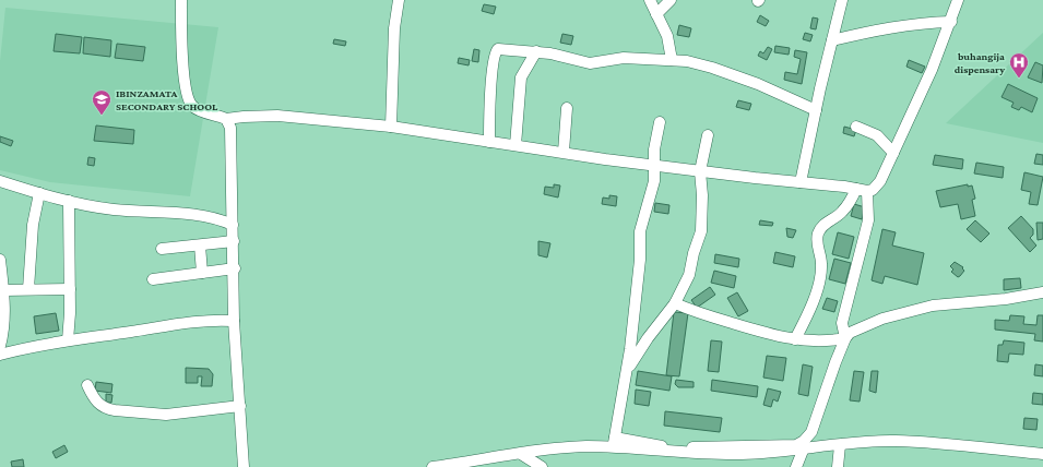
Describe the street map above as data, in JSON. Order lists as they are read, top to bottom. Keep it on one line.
{"places":{"hospital":["buhangija dispensary"],"school or university":["IBINZAMATA SECONDARY SCHOOL"]}}
